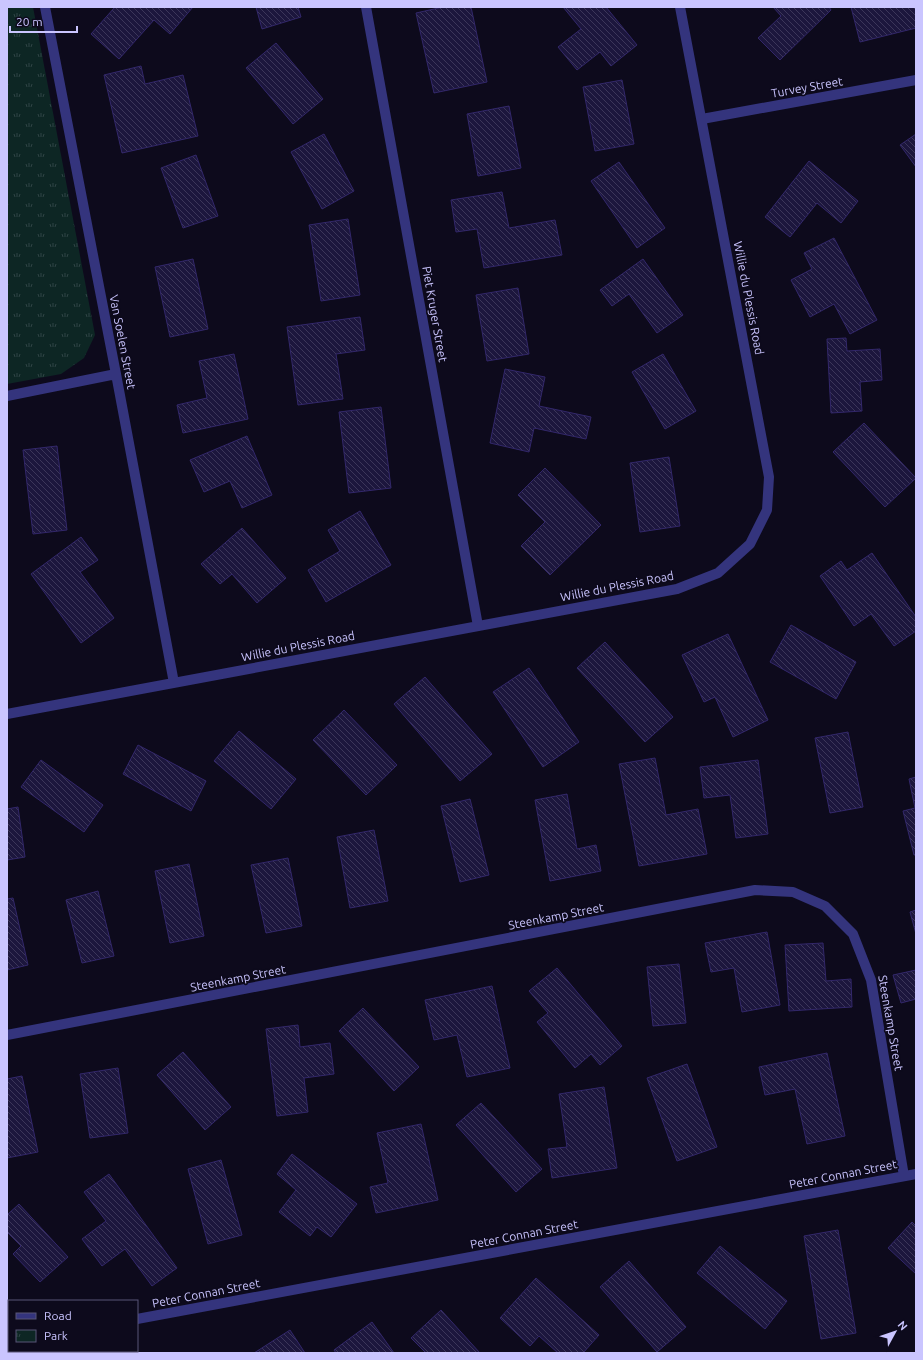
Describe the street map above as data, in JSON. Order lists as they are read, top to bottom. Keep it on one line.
{"streets":{"street":["Turvey Street","Willie du Plessis Road","Piet Kruger Street","Van Soelen Street","Steenkamp Street","Peter Connan Street"]},"crossings":[["Turvey Street","Willie du Plessis Road"],["Willie du Plessis Road","Piet Kruger Street"],["Willie du Plessis Road","Van Soelen Street"],["Steenkamp Street","Peter Connan Street"]],"legend":["Road","Park"],"scale_bar":"20 m","north":"top right"}
